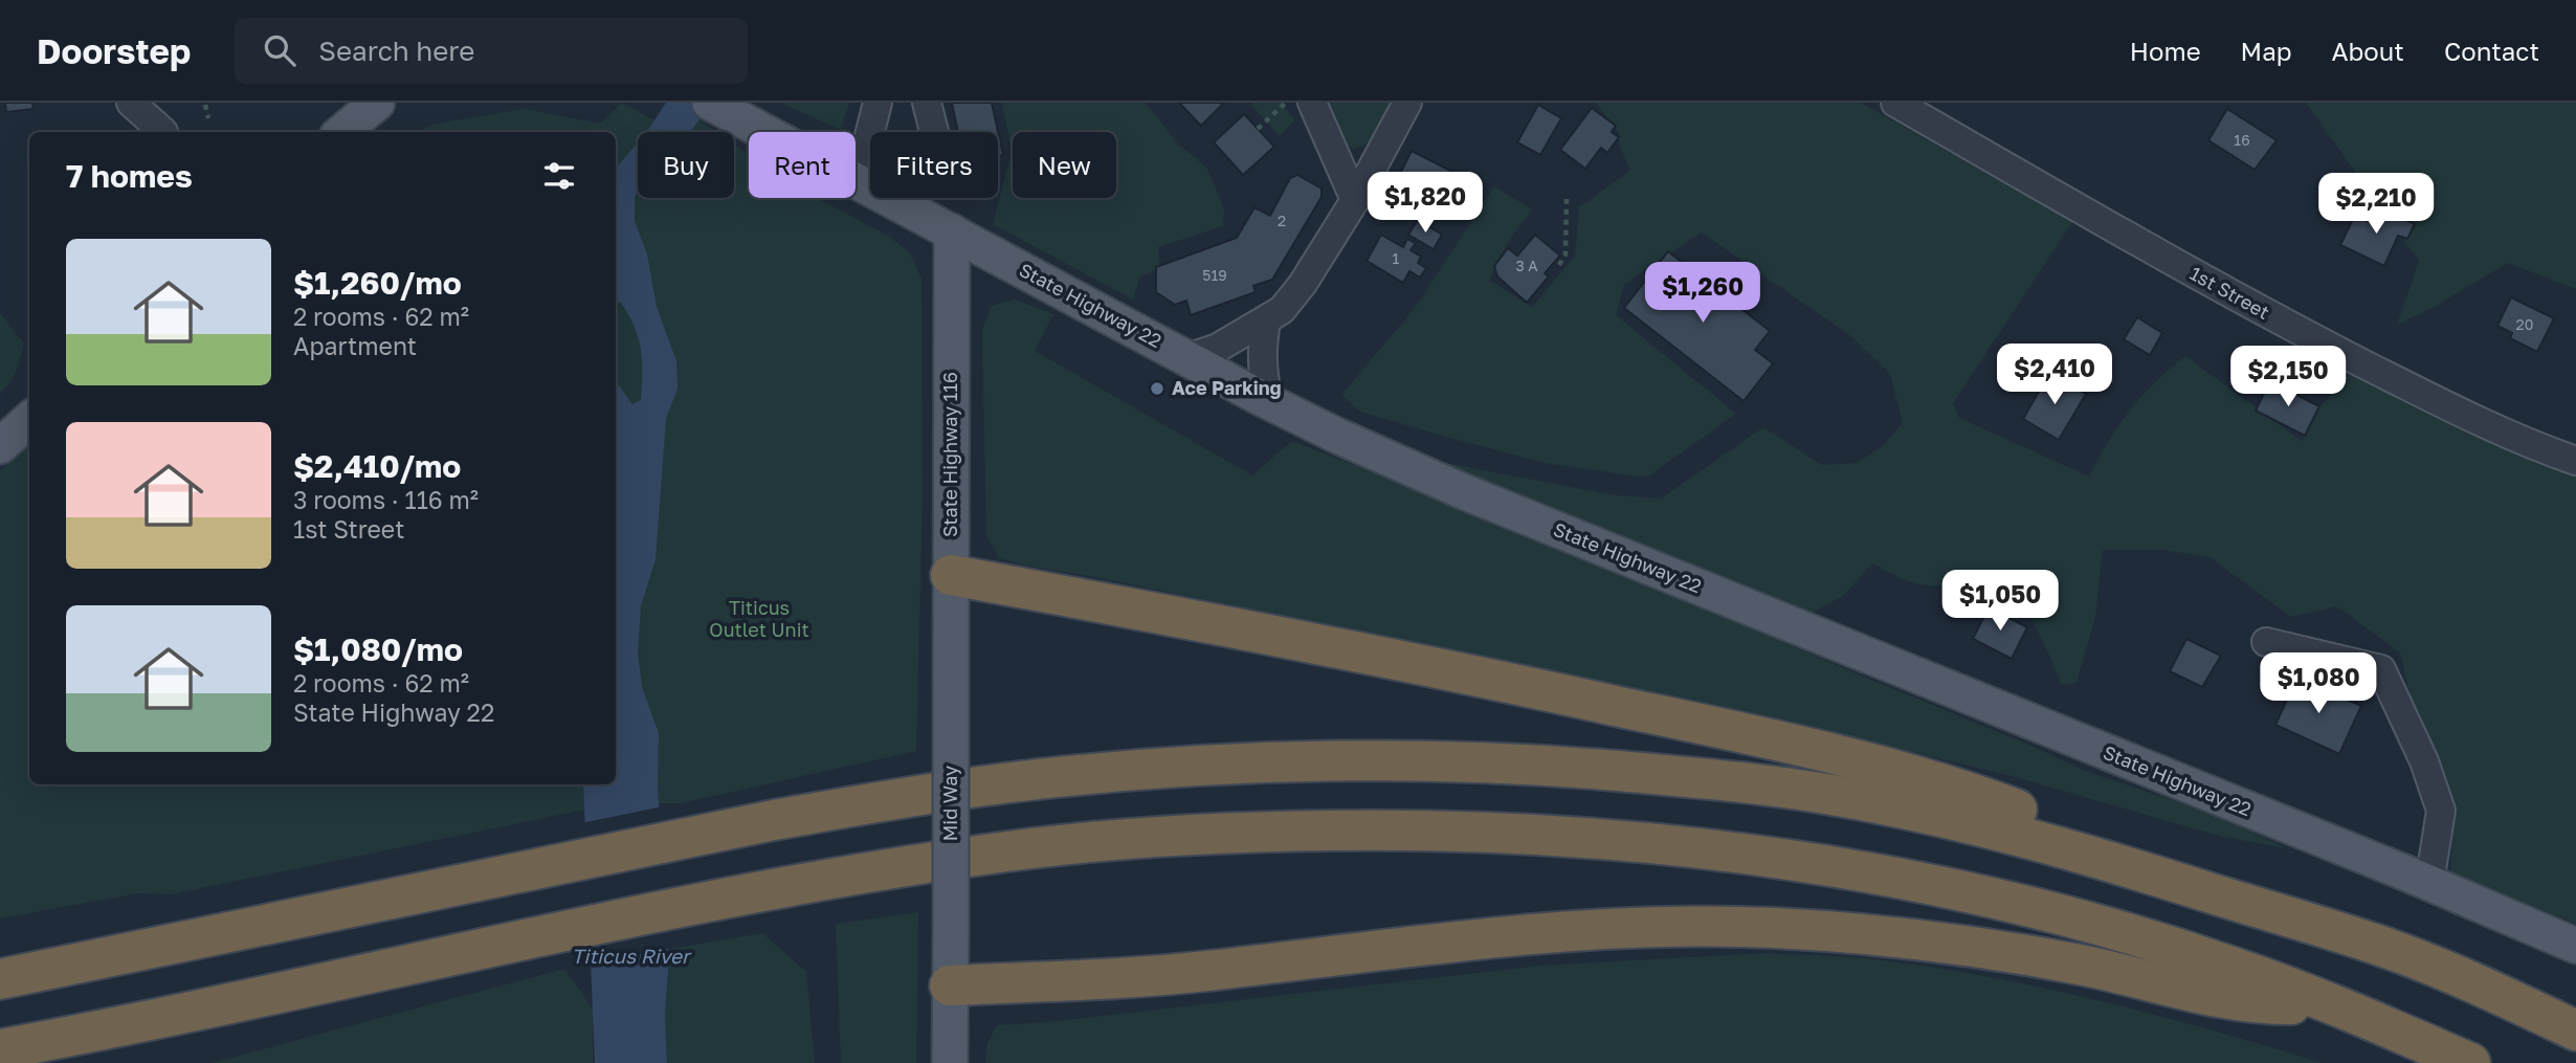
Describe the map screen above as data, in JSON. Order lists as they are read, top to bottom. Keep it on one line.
{"streets":{"main road":["State Highway 22","State Highway 116","Mid Way"],"street":["1st Street"]},"crossings":[["State Highway 22","State Highway 116"],["State Highway 116","Mid Way"]],"water":["Titicus River"],"parks":["Titicus Outlet Unit"],"places":["Ace Parking"],"house_numbers":["16","2","1","3 A","519","20"],"page":{"header":"Doorstep","search":"Search here","nav":["Home","Map","About","Contact"],"chip":["Buy","Rent","Filters","New"],"heading":"7 homes","price":["$1,820","$2,210","$1,260","$2,410","$2,150","$1,050","$1,080"],"list":[{"name":"$1,260/mo","note":"2 rooms · 62 m² · Apartment"},{"name":"$2,410/mo","note":"3 rooms · 116 m² · 1st Street"},{"name":"$1,080/mo","note":"2 rooms · 62 m² · State Highway 22"}]}}
